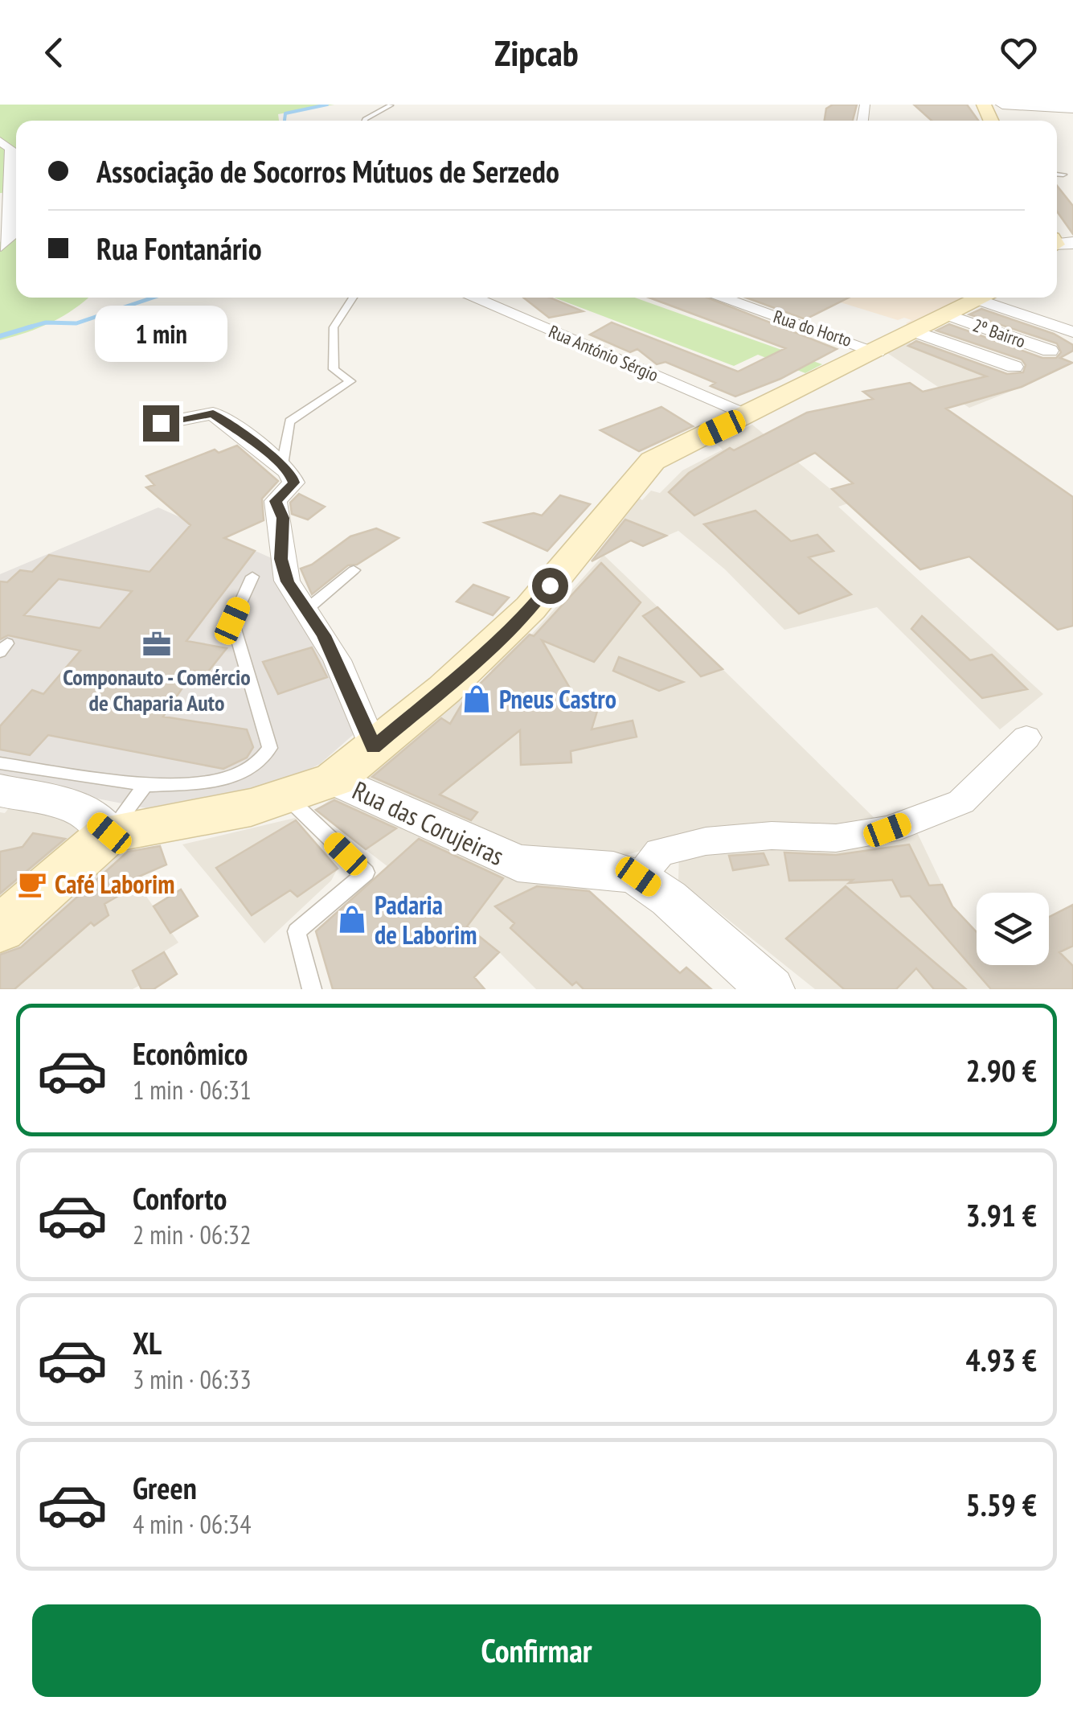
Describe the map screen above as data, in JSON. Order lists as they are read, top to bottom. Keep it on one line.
{"streets":{"street":["Rua do Horto","2º Bairro","Rua António Sérgio","Rua das Corujeiras"]},"places":{"office":["Componauto - Comércio de Chaparia Auto"],"shop":["Pneus Castro","Padaria de Laborim"],"cafe":["Café Laborim"]},"page":{"header":"Zipcab","banner":["Associação de Socorros Mútuos de Serzedo","Rua Fontanário"],"bubble":"1 min","list":[{"name":"Econômico","note":"1 min · 06:31","value":"2.90 €"},{"name":"Conforto","note":"2 min · 06:32","value":"3.91 €"},{"name":"XL","note":"3 min · 06:33","value":"4.93 €"},{"name":"Green","note":"4 min · 06:34","value":"5.59 €"}],"buttons":"Confirmar"}}
